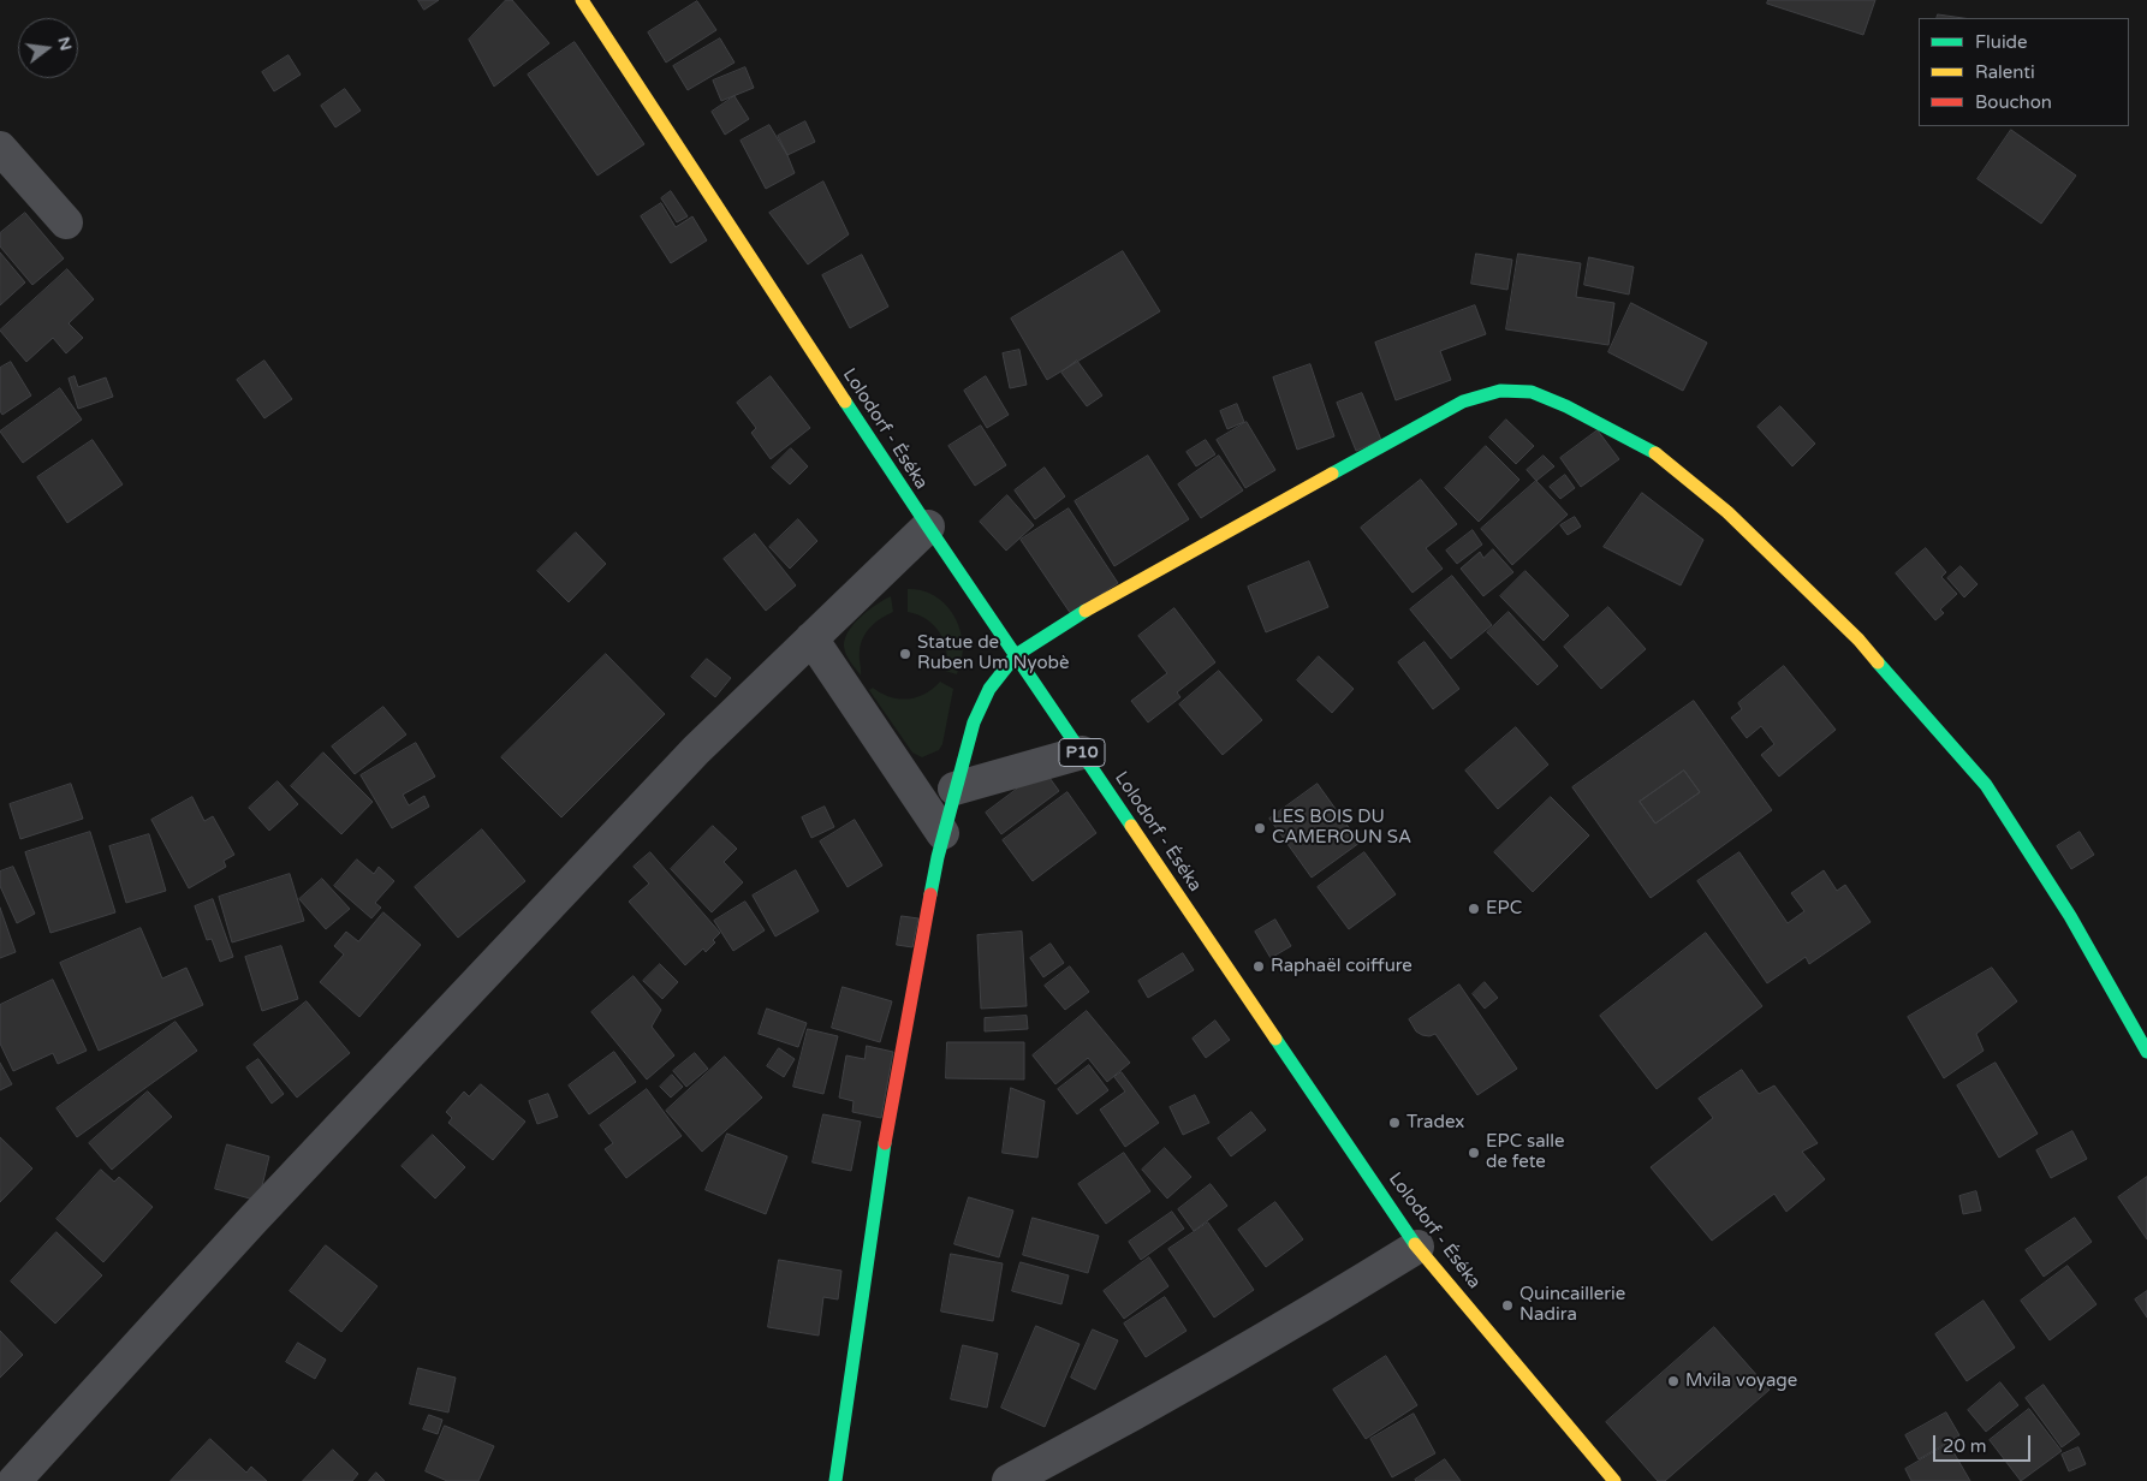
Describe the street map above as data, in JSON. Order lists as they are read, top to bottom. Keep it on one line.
{"streets":{"street":["Lolodorf - Éséka","P10"]},"places":["Statue de Ruben Um Nyobè","LES BOIS DU CAMEROUN SA","EPC","Raphaël coiffure","Tradex","EPC salle de fete","Quincaillerie Nadira","Mvila voyage"],"legend":["Fluide","Ralenti","Bouchon"],"scale_bar":"20 m","north":"right"}
